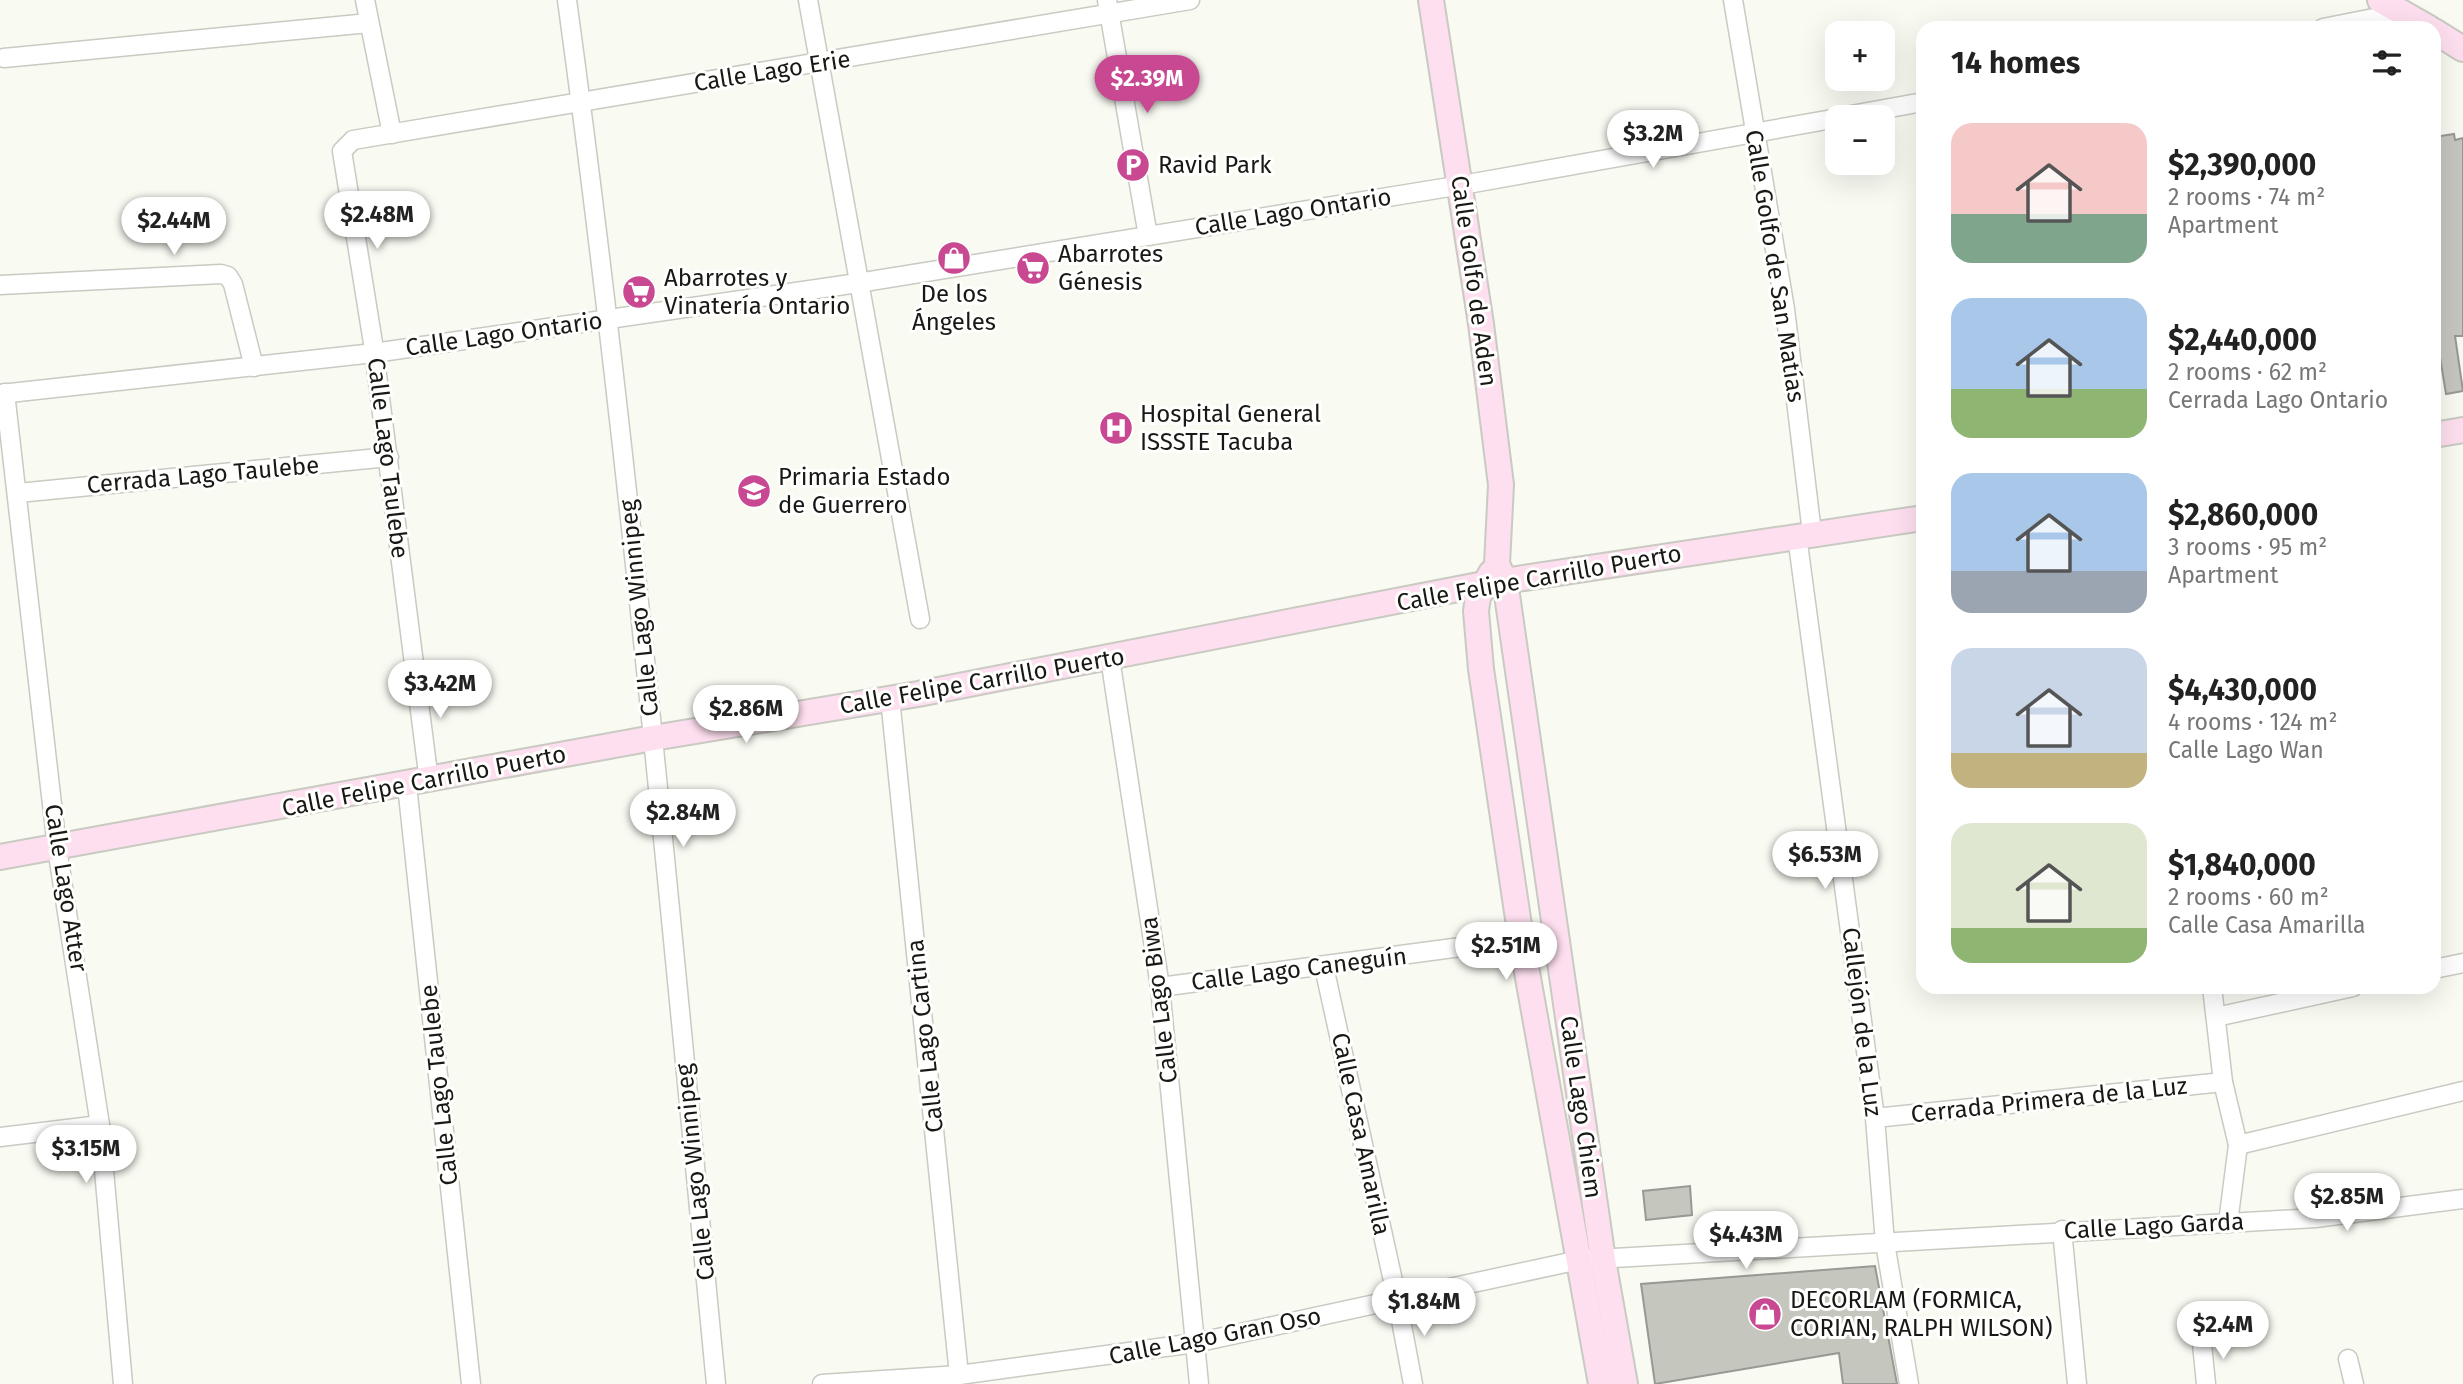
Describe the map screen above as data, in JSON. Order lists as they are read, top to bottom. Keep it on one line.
{"streets":{"street":["Calle Lago Erie","Calle Lago Ontario","Calle Golfo de San Matías","Calle Golfo de Aden","Calle Lago Taulebe","Cerrada Lago Taulebe","Calle Felipe Carrillo Puerto","Calle Lago Winnipeg","Calle Lago Atter","Calle Lago Caneguín","Calle Lago Biwa","Callejón de la Luz","Calle Lago Cartina","Cerrada Primera de la Luz","Calle Lago Chiem","Calle Casa Amarilla","Calle Lago Garda","Calle Lago Gran Oso"]},"crossings":[["Calle Lago Erie","Calle Lago Taulebe"],["Calle Lago Erie","Calle Lago Winnipeg"],["Calle Lago Ontario","Calle Golfo de San Matías"],["Calle Lago Ontario","Calle Golfo de Aden"],["Calle Lago Ontario","Calle Lago Taulebe"],["Calle Lago Ontario","Calle Lago Winnipeg"],["Calle Lago Ontario","Calle Lago Atter"],["Calle Golfo de San Matías","Calle Felipe Carrillo Puerto"],["Calle Golfo de San Matías","Callejón de la Luz"],["Calle Golfo de Aden","Calle Felipe Carrillo Puerto"],["Calle Golfo de Aden","Calle Lago Chiem"],["Calle Lago Taulebe","Cerrada Lago Taulebe"],["Calle Lago Taulebe","Calle Felipe Carrillo Puerto"],["Cerrada Lago Taulebe","Calle Lago Atter"],["Calle Felipe Carrillo Puerto","Calle Lago Winnipeg"],["Calle Felipe Carrillo Puerto","Calle Lago Atter"],["Calle Felipe Carrillo Puerto","Calle Lago Biwa"],["Calle Felipe Carrillo Puerto","Callejón de la Luz"],["Calle Felipe Carrillo Puerto","Calle Lago Cartina"],["Calle Felipe Carrillo Puerto","Calle Lago Chiem"],["Calle Lago Caneguín","Calle Lago Biwa"],["Calle Lago Caneguín","Calle Lago Chiem"],["Calle Lago Caneguín","Calle Casa Amarilla"],["Calle Lago Biwa","Calle Lago Gran Oso"],["Callejón de la Luz","Cerrada Primera de la Luz"],["Callejón de la Luz","Calle Lago Garda"],["Calle Lago Cartina","Calle Lago Gran Oso"],["Calle Lago Chiem","Calle Lago Garda"],["Calle Lago Chiem","Calle Lago Gran Oso"],["Calle Casa Amarilla","Calle Lago Gran Oso"],["Calle Lago Garda","Calle Lago Gran Oso"]],"places":{"parking":["Ravid Park"],"shop":["De los Ángeles","DECORLAM (FORMICA, CORIAN, RALPH WILSON)"],"supermarket":["Abarrotes Génesis","Abarrotes y Vinatería Ontario"],"hospital":["Hospital General ISSSTE Tacuba"],"school or university":["Primaria Estado de Guerrero"]},"page":{"map_buttons":["+","−"],"heading":"14 homes","price":["$2.39M","$3.2M","$2.48M","$2.44M","$3.42M","$2.86M","$2.84M","$6.53M","$2.51M","$3.15M","$2.85M","$4.43M","$1.84M","$2.4M"],"list":[{"name":"$2,390,000","note":"2 rooms · 74 m² · Apartment"},{"name":"$2,440,000","note":"2 rooms · 62 m² · Cerrada Lago Ontario"},{"name":"$2,860,000","note":"3 rooms · 95 m² · Apartment"},{"name":"$4,430,000","note":"4 rooms · 124 m² · Calle Lago Wan"},{"name":"$1,840,000","note":"2 rooms · 60 m² · Calle Casa Amarilla"}]}}
